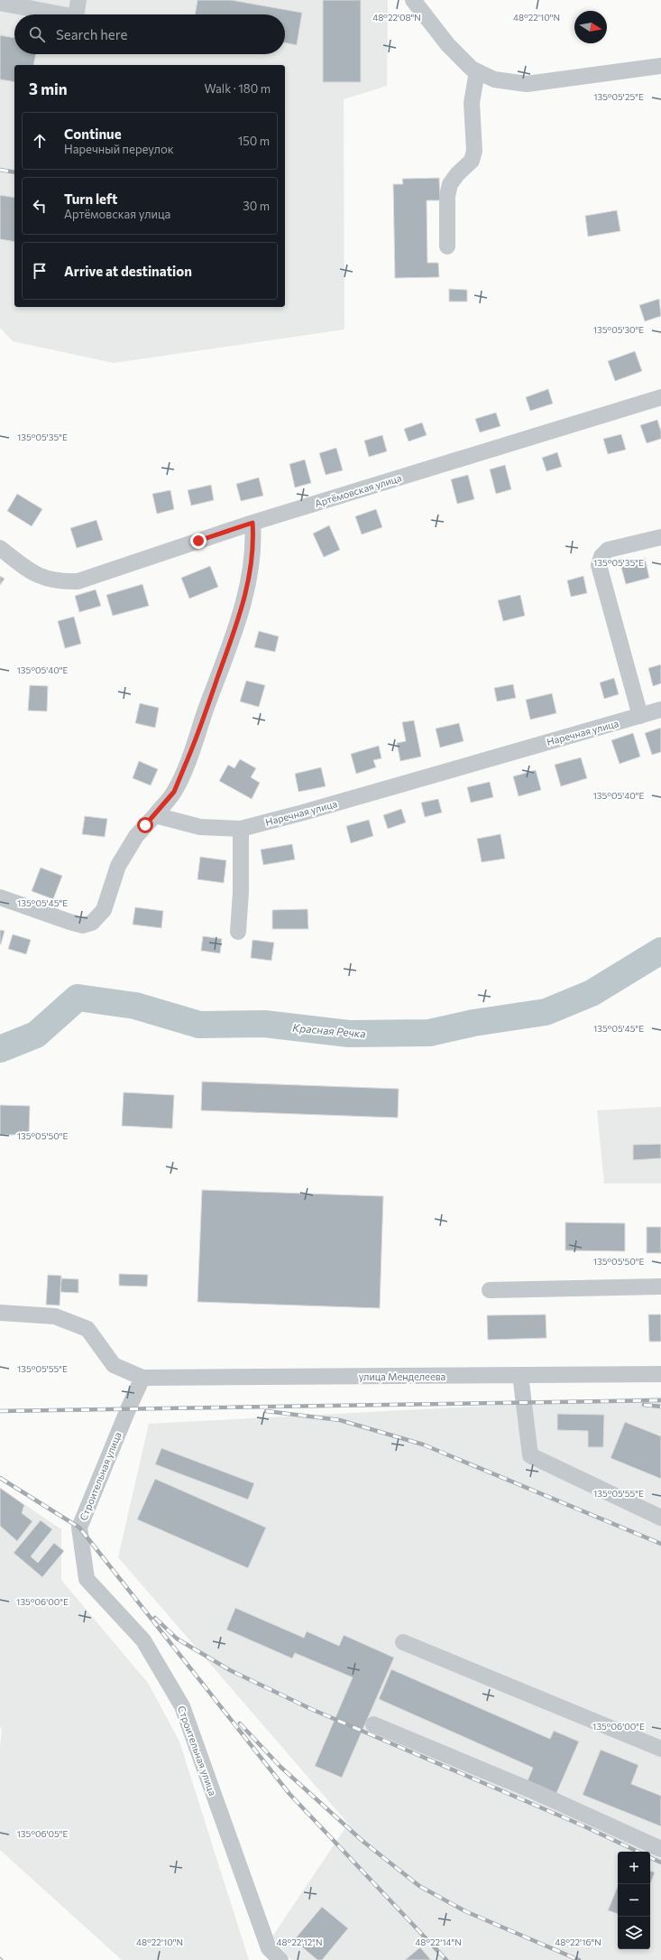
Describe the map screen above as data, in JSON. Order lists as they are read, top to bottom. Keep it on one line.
{"streets":{"street":["Артёмовская улица","Наречная улица","улица Менделеева","Строительная улица"]},"crossings":[["улица Менделеева","Строительная улица"]],"water":["Красная Речка"],"north":"right","page":{"search":"Search here","heading":["3 min","Walk · 180 m"],"list":[["Continue","Наречный переулок","150 m"],["Turn left","Артёмовская улица","30 m"],"Arrive at destination"],"map_buttons":["+","−"]},"coordinates":["48°22'08\"N","48°22'10\"N","135°05'25\"E","135°05'30\"E","135°05'35\"E","135°05'40\"E","135°05'45\"E","135°05'50\"E","135°05'55\"E","135°06'00\"E","135°06'05\"E","48°22'12\"N","48°22'14\"N","48°22'16\"N"]}
